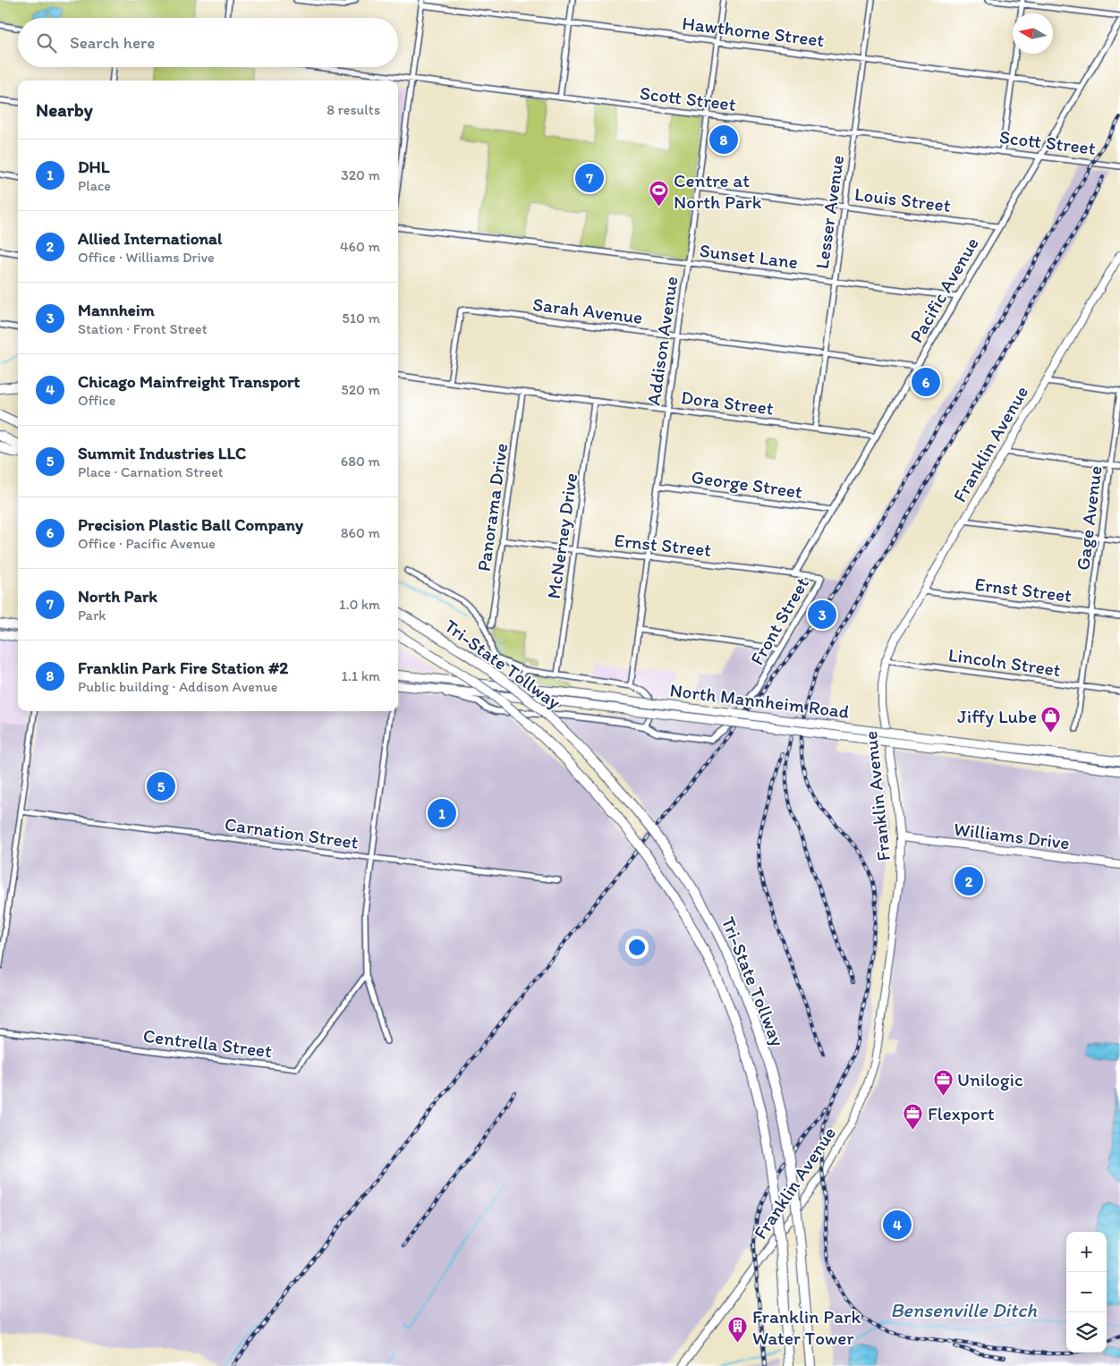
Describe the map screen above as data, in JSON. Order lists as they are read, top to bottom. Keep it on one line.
{"streets":{"highway":["Tri-State Tollway"],"main road":["Franklin Avenue","North Mannheim Road","Williams Drive"],"street":["Hawthorne Street","Scott Street","Louis Street","Lesser Avenue","Sunset Lane","Pacific Avenue","Sarah Avenue","Addison Avenue","Dora Street","George Street","Panorama Drive","Gage Avenue","McNerney Drive","Ernst Street","Front Street","Lincoln Street","Carnation Street","Centrella Street"]},"crossings":[["Hawthorne Street","Lesser Avenue"],["Hawthorne Street","Pacific Avenue"],["Hawthorne Street","Addison Avenue"],["Scott Street","Lesser Avenue"],["Scott Street","Pacific Avenue"],["Scott Street","Addison Avenue"],["Louis Street","Lesser Avenue"],["Louis Street","Pacific Avenue"],["Louis Street","Addison Avenue"],["Lesser Avenue","Sunset Lane"],["Lesser Avenue","Sarah Avenue"],["Lesser Avenue","Dora Street"],["Sunset Lane","Pacific Avenue"],["Sunset Lane","Addison Avenue"],["Pacific Avenue","Sarah Avenue"],["Pacific Avenue","Dora Street"],["Pacific Avenue","George Street"],["Pacific Avenue","Ernst Street"],["Sarah Avenue","Addison Avenue"],["Sarah Avenue","Dora Street"],["Addison Avenue","Dora Street"],["Addison Avenue","George Street"],["Addison Avenue","Ernst Street"],["Dora Street","Panorama Drive"],["Dora Street","McNerney Drive"],["Franklin Avenue","Ernst Street"],["Franklin Avenue","Lincoln Street"],["Franklin Avenue","Williams Drive"],["Panorama Drive","Ernst Street"],["Gage Avenue","Ernst Street"],["Gage Avenue","Lincoln Street"],["McNerney Drive","Ernst Street"],["Ernst Street","Front Street"]],"water":["Bensenville Ditch"],"places":{"sports":["Centre at North Park"],"shop":["Jiffy Lube"],"office":["Unilogic","Flexport"],"building":["Franklin Park Water Tower"]},"north":"left","page":{"search":"Search here","heading":["Nearby","8 results"],"pins":["8","7","6","3","5","1","2","4"],"list":[{"mark":"1","name":"DHL","note":"Place","value":"320 m"},{"mark":"2","name":"Allied International","note":"Office · Williams Drive","value":"460 m"},{"mark":"3","name":"Mannheim","note":"Station · Front Street","value":"510 m"},{"mark":"4","name":"Chicago Mainfreight Transport","note":"Office","value":"520 m"},{"mark":"5","name":"Summit Industries LLC","note":"Place · Carnation Street","value":"680 m"},{"mark":"6","name":"Precision Plastic Ball Company","note":"Office · Pacific Avenue","value":"860 m"},{"mark":"7","name":"North Park","note":"Park","value":"1.0 km"},{"mark":"8","name":"Franklin Park Fire Station #2","note":"Public building · Addison Avenue","value":"1.1 km"}],"map_buttons":["+","−"]}}
